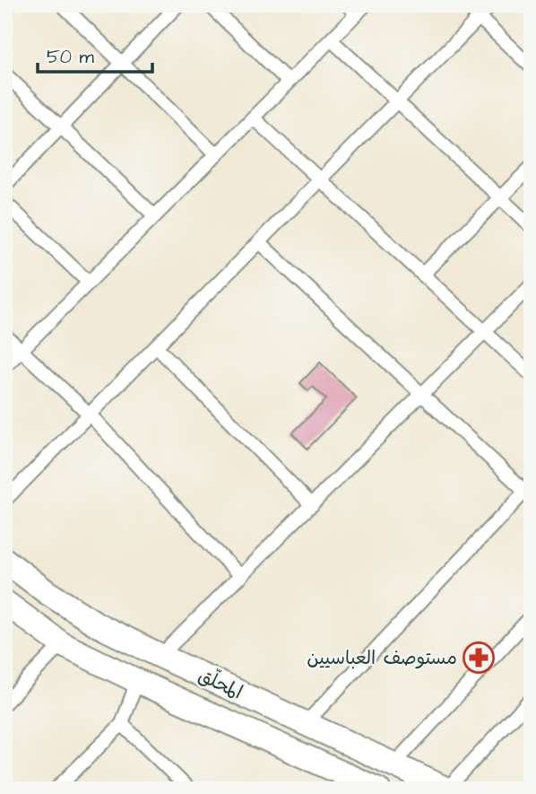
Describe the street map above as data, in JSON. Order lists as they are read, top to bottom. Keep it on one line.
{"streets":{"highway":["المحلّق"]},"places":{"pharmacy":["مستوصف العباسيين"]},"scale_bar":"50 m"}
